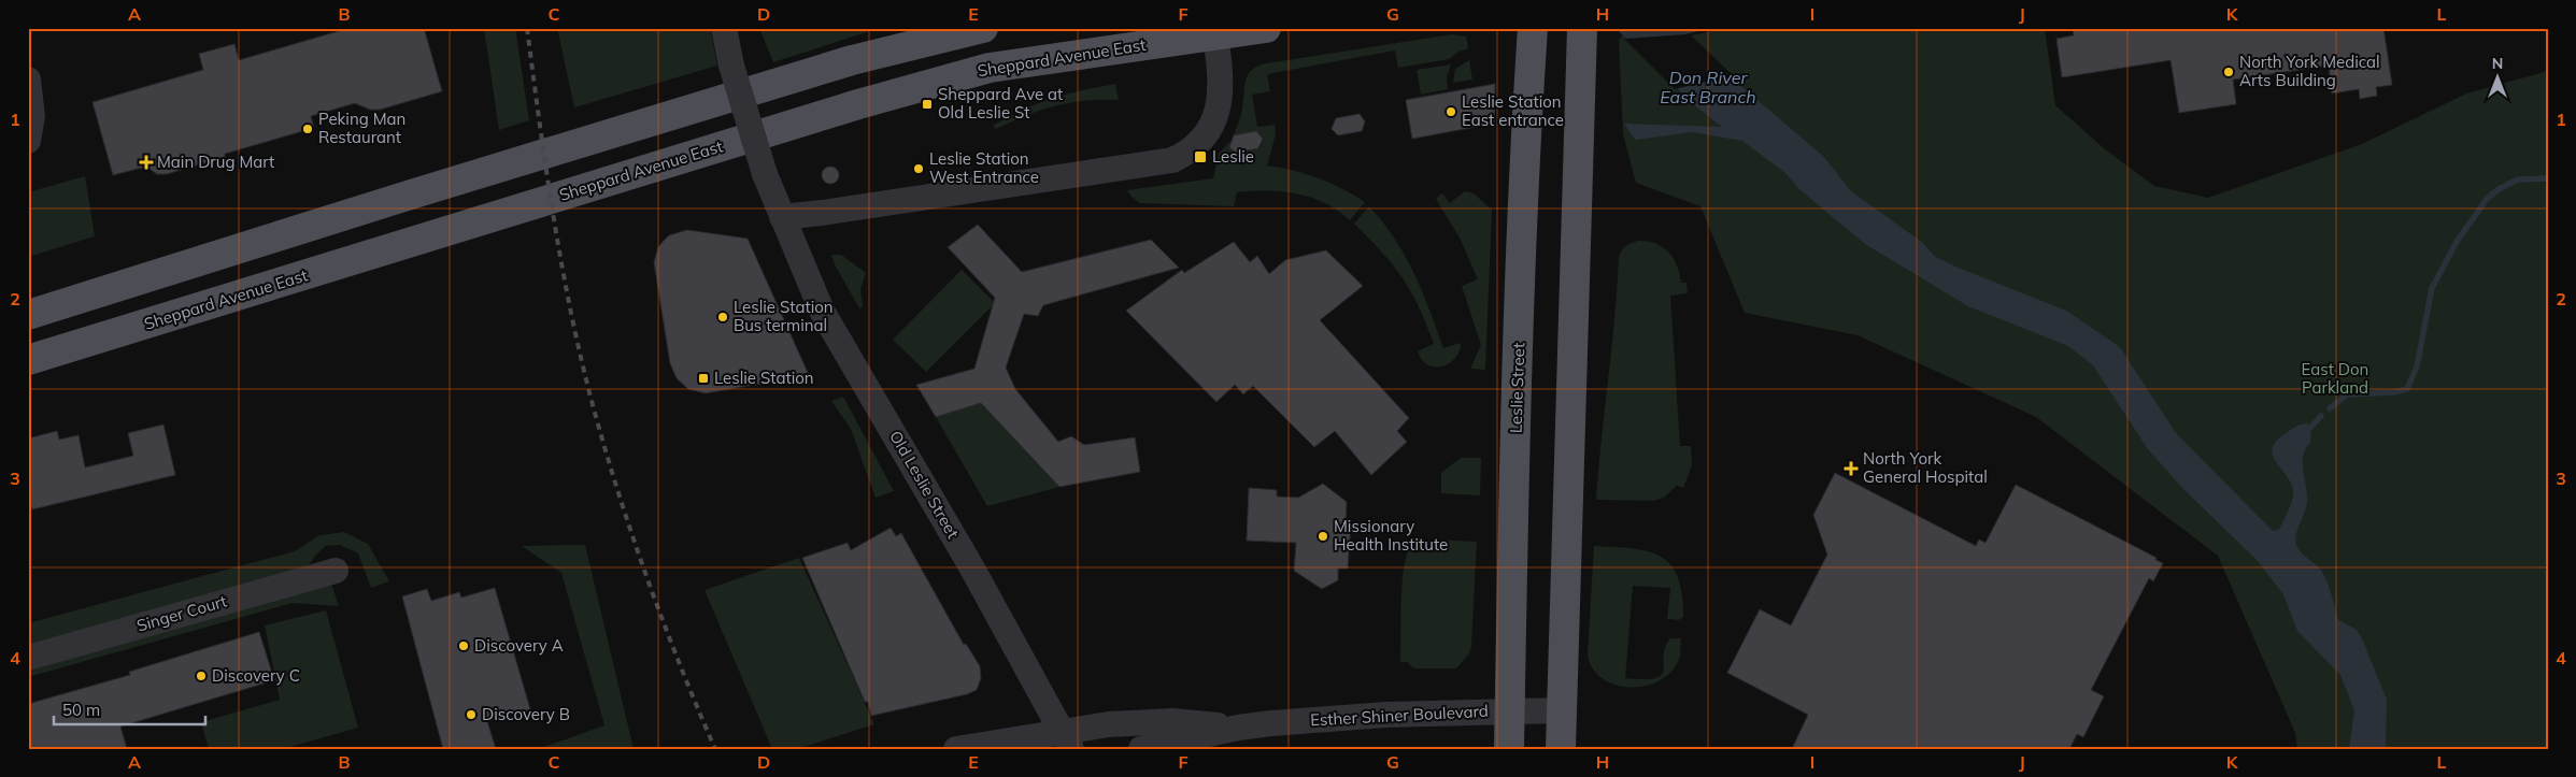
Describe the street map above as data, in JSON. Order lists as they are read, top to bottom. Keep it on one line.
{"streets":{"main road":["Sheppard Avenue East","Leslie Street"],"street":["Old Leslie Street","Singer Court","Esther Shiner Boulevard"]},"crossings":[["Leslie Street","Esther Shiner Boulevard"],["Old Leslie Street","Esther Shiner Boulevard"]],"water":["Don River East Branch"],"parks":["East Don Parkland"],"places":{"other":["North York Medical Arts Building","Leslie Station East entrance","Peking Man Restaurant","Leslie Station West Entrance","Leslie Station Bus terminal","Missionary Health Institute","Discovery A","Discovery C","Discovery B"],"transit":["Sheppard Ave at Old Leslie St","Leslie","Leslie Station"],"health":["Main Drug Mart","North York General Hospital"]},"scale_bar":"50 m","north":"top","grid":{"columns":["A","B","C","D","E","F","G","H","I","J","K","L"],"rows":["1","2","3","4"]}}
